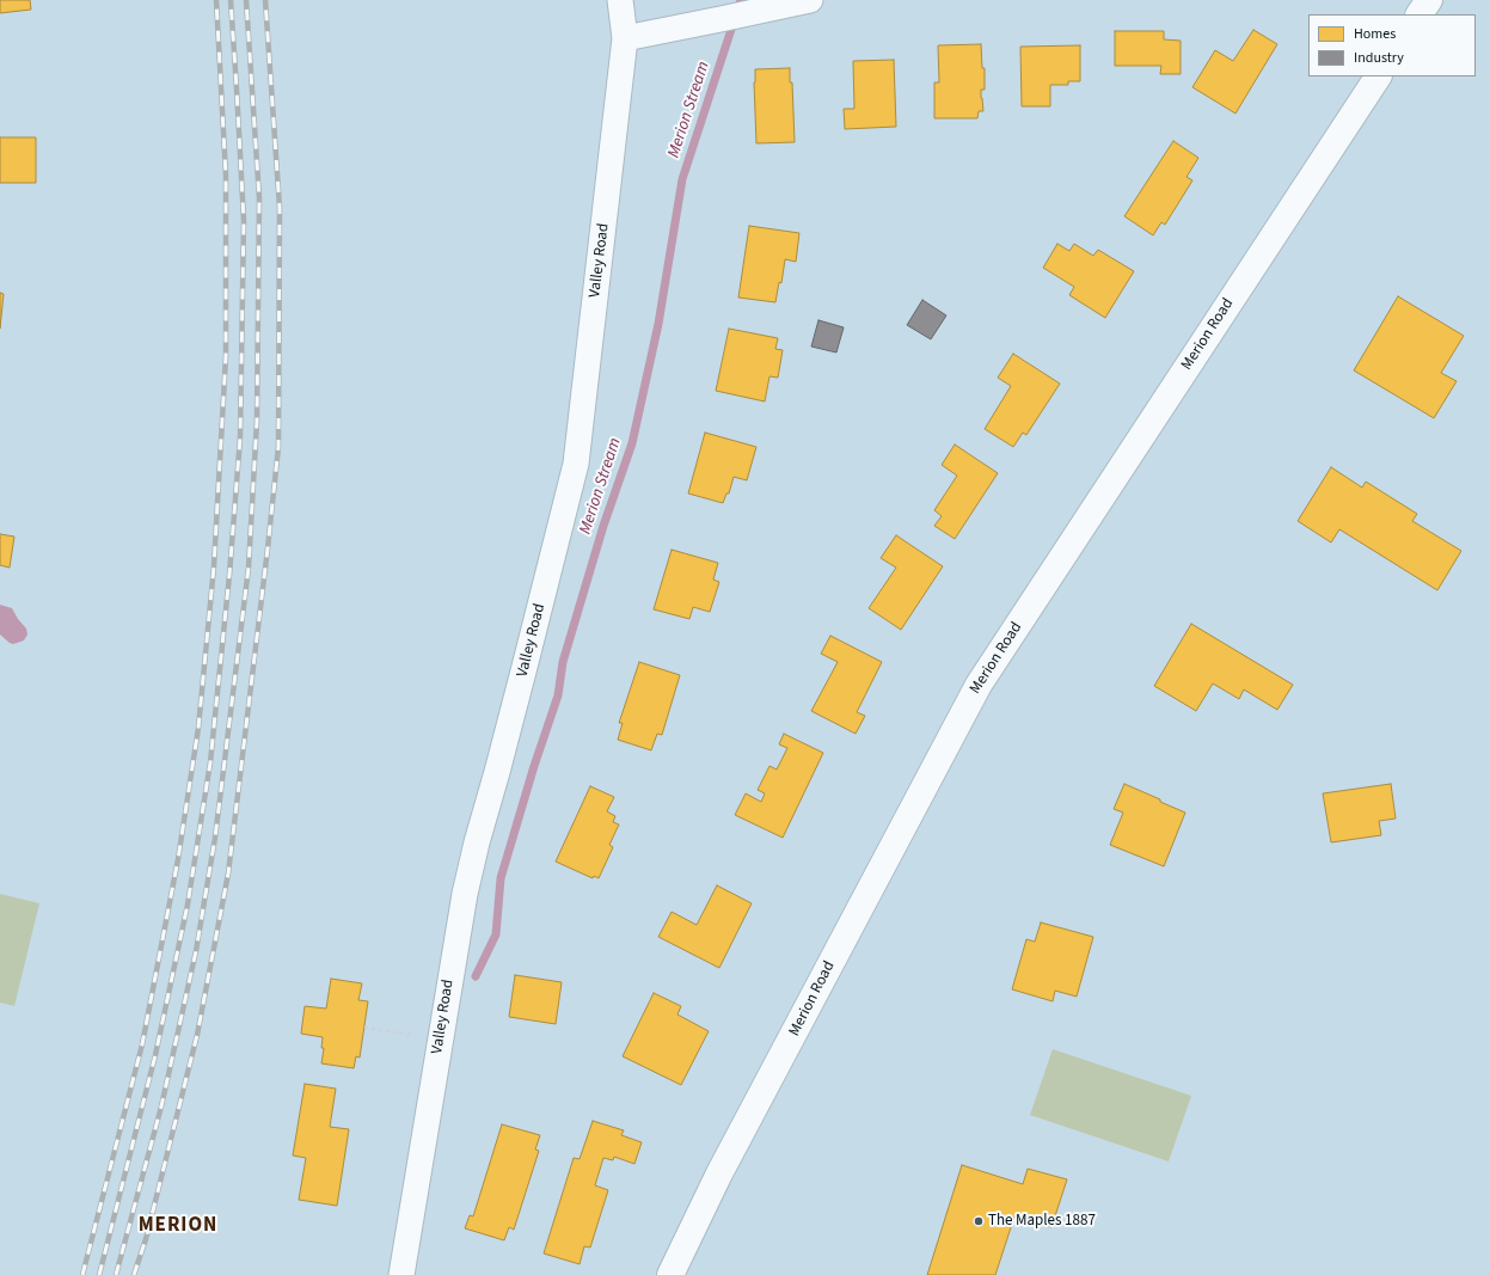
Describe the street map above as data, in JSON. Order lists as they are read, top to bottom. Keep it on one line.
{"streets":{"street":["Valley Road","Merion Road"]},"districts":["MERION"],"water":["Merion Stream"],"places":["The Maples 1887"],"legend":["Homes","Industry"]}
